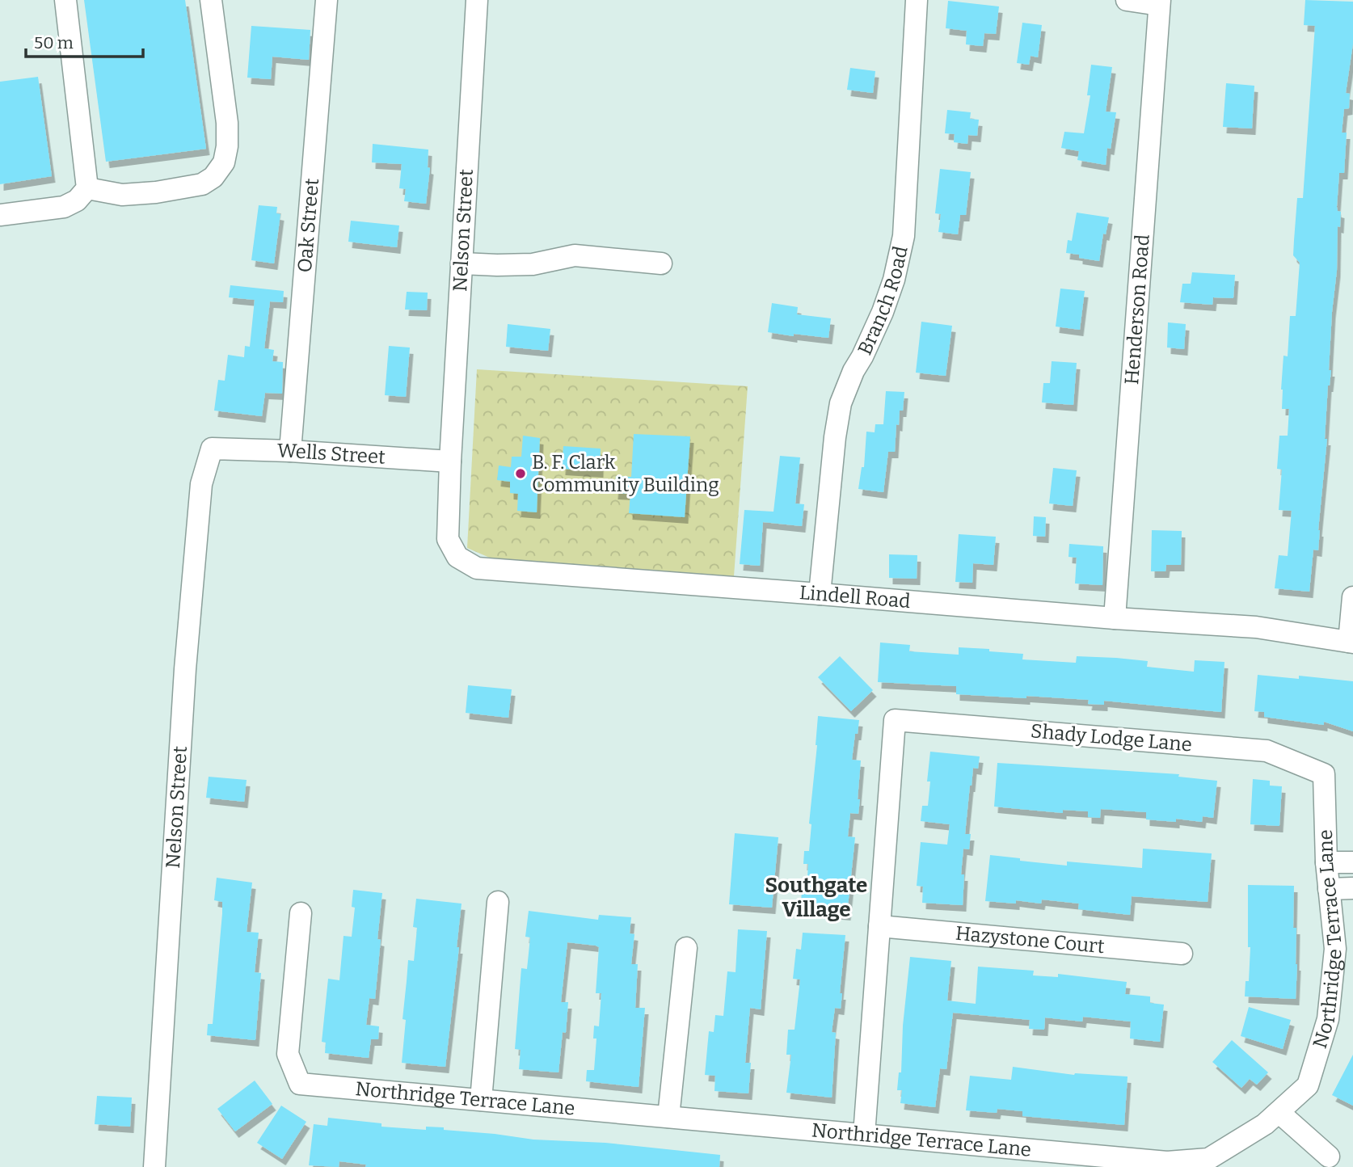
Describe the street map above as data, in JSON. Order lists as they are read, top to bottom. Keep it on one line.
{"streets":{"street":["Oak Street","Nelson Street","Branch Road","Henderson Road","Wells Street","Lindell Road","Shady Lodge Lane","Northridge Terrace Lane","Hazystone Court"]},"crossings":[["Oak Street","Wells Street"],["Nelson Street","Wells Street"],["Nelson Street","Lindell Road"],["Branch Road","Lindell Road"],["Henderson Road","Lindell Road"],["Wells Street","Lindell Road"],["Shady Lodge Lane","Northridge Terrace Lane"],["Shady Lodge Lane","Hazystone Court"]],"districts":["Southgate Village"],"places":["B. F. Clark Community Building"],"scale_bar":"50 m"}
